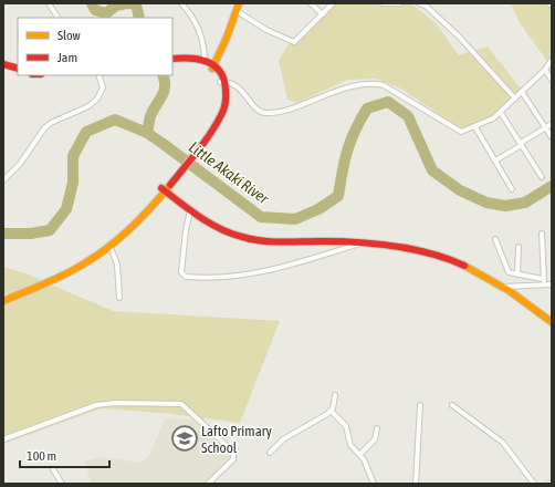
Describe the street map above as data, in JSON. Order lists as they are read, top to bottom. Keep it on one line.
{"water":["Little Akaki River"],"places":{"school or university":["Lafto Primary School"]},"legend":["Slow","Jam"],"scale_bar":"100 m"}
